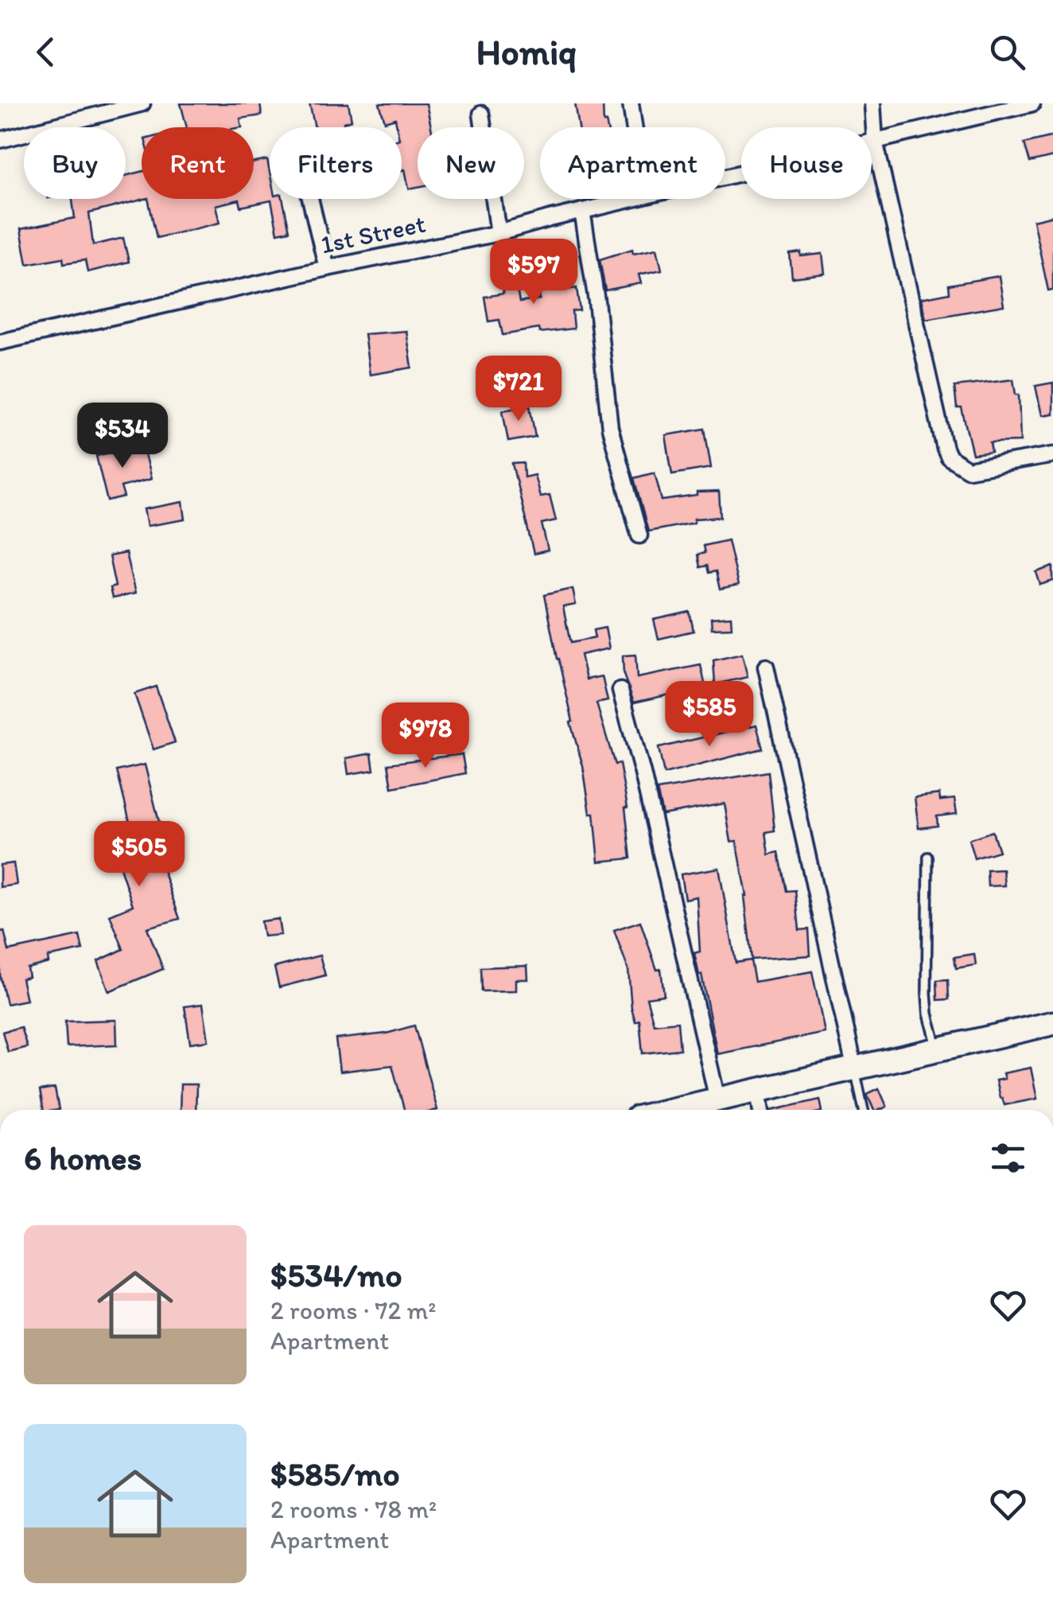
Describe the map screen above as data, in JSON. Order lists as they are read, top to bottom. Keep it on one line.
{"streets":{"street":["1st Street"]},"page":{"header":"Homiq","chip":["Buy","Rent","Filters","New","Apartment","House"],"price":["$597","$721","$534","$585","$978","$505"],"heading":"6 homes","list":[{"name":"$534/mo","note":"2 rooms · 72 m² · Apartment"},{"name":"$585/mo","note":"2 rooms · 78 m² · Apartment"}]}}
